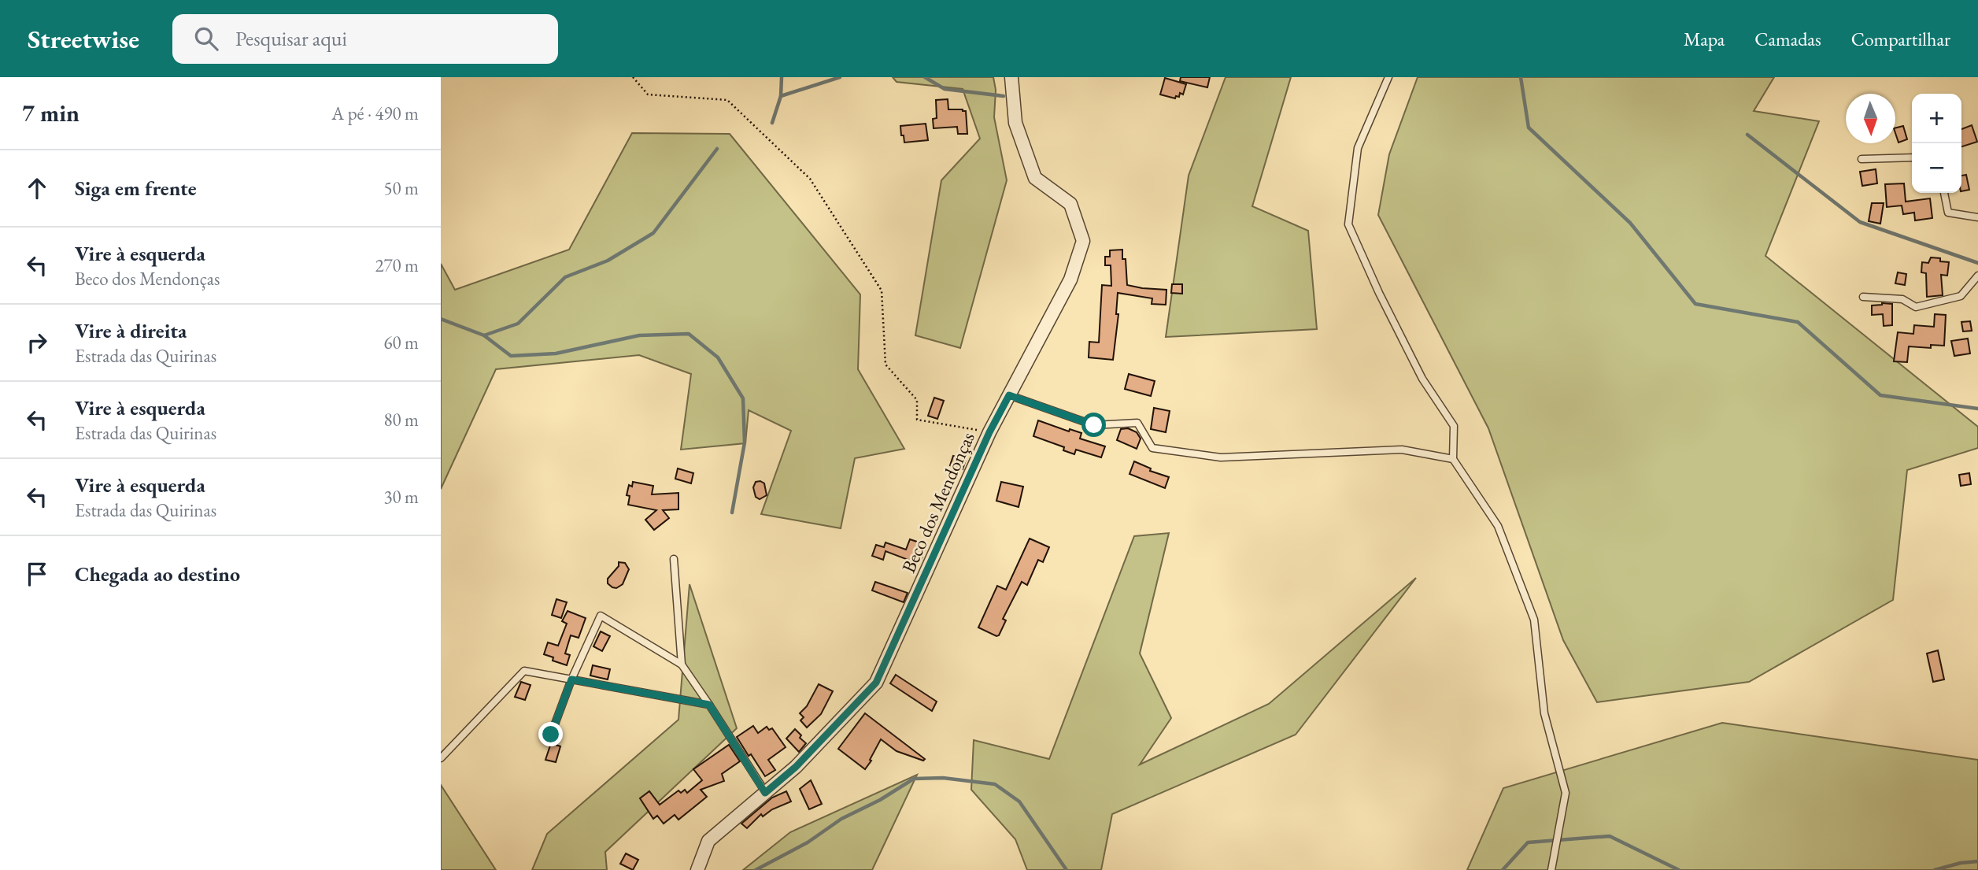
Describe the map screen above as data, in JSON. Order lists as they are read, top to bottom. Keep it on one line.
{"streets":{"street":["Beco dos Mendonças"]},"north":"bottom","page":{"header":"Streetwise","search":"Pesquisar aqui","nav":["Mapa","Camadas","Compartilhar"],"heading":["7 min","A pé · 490 m"],"map_buttons":["+","−"],"list":[["Siga em frente","50 m"],["Vire à esquerda","Beco dos Mendonças","270 m"],["Vire à direita","Estrada das Quirinas","60 m"],["Vire à esquerda","Estrada das Quirinas","80 m"],["Vire à esquerda","Estrada das Quirinas","30 m"],"Chegada ao destino"]}}
